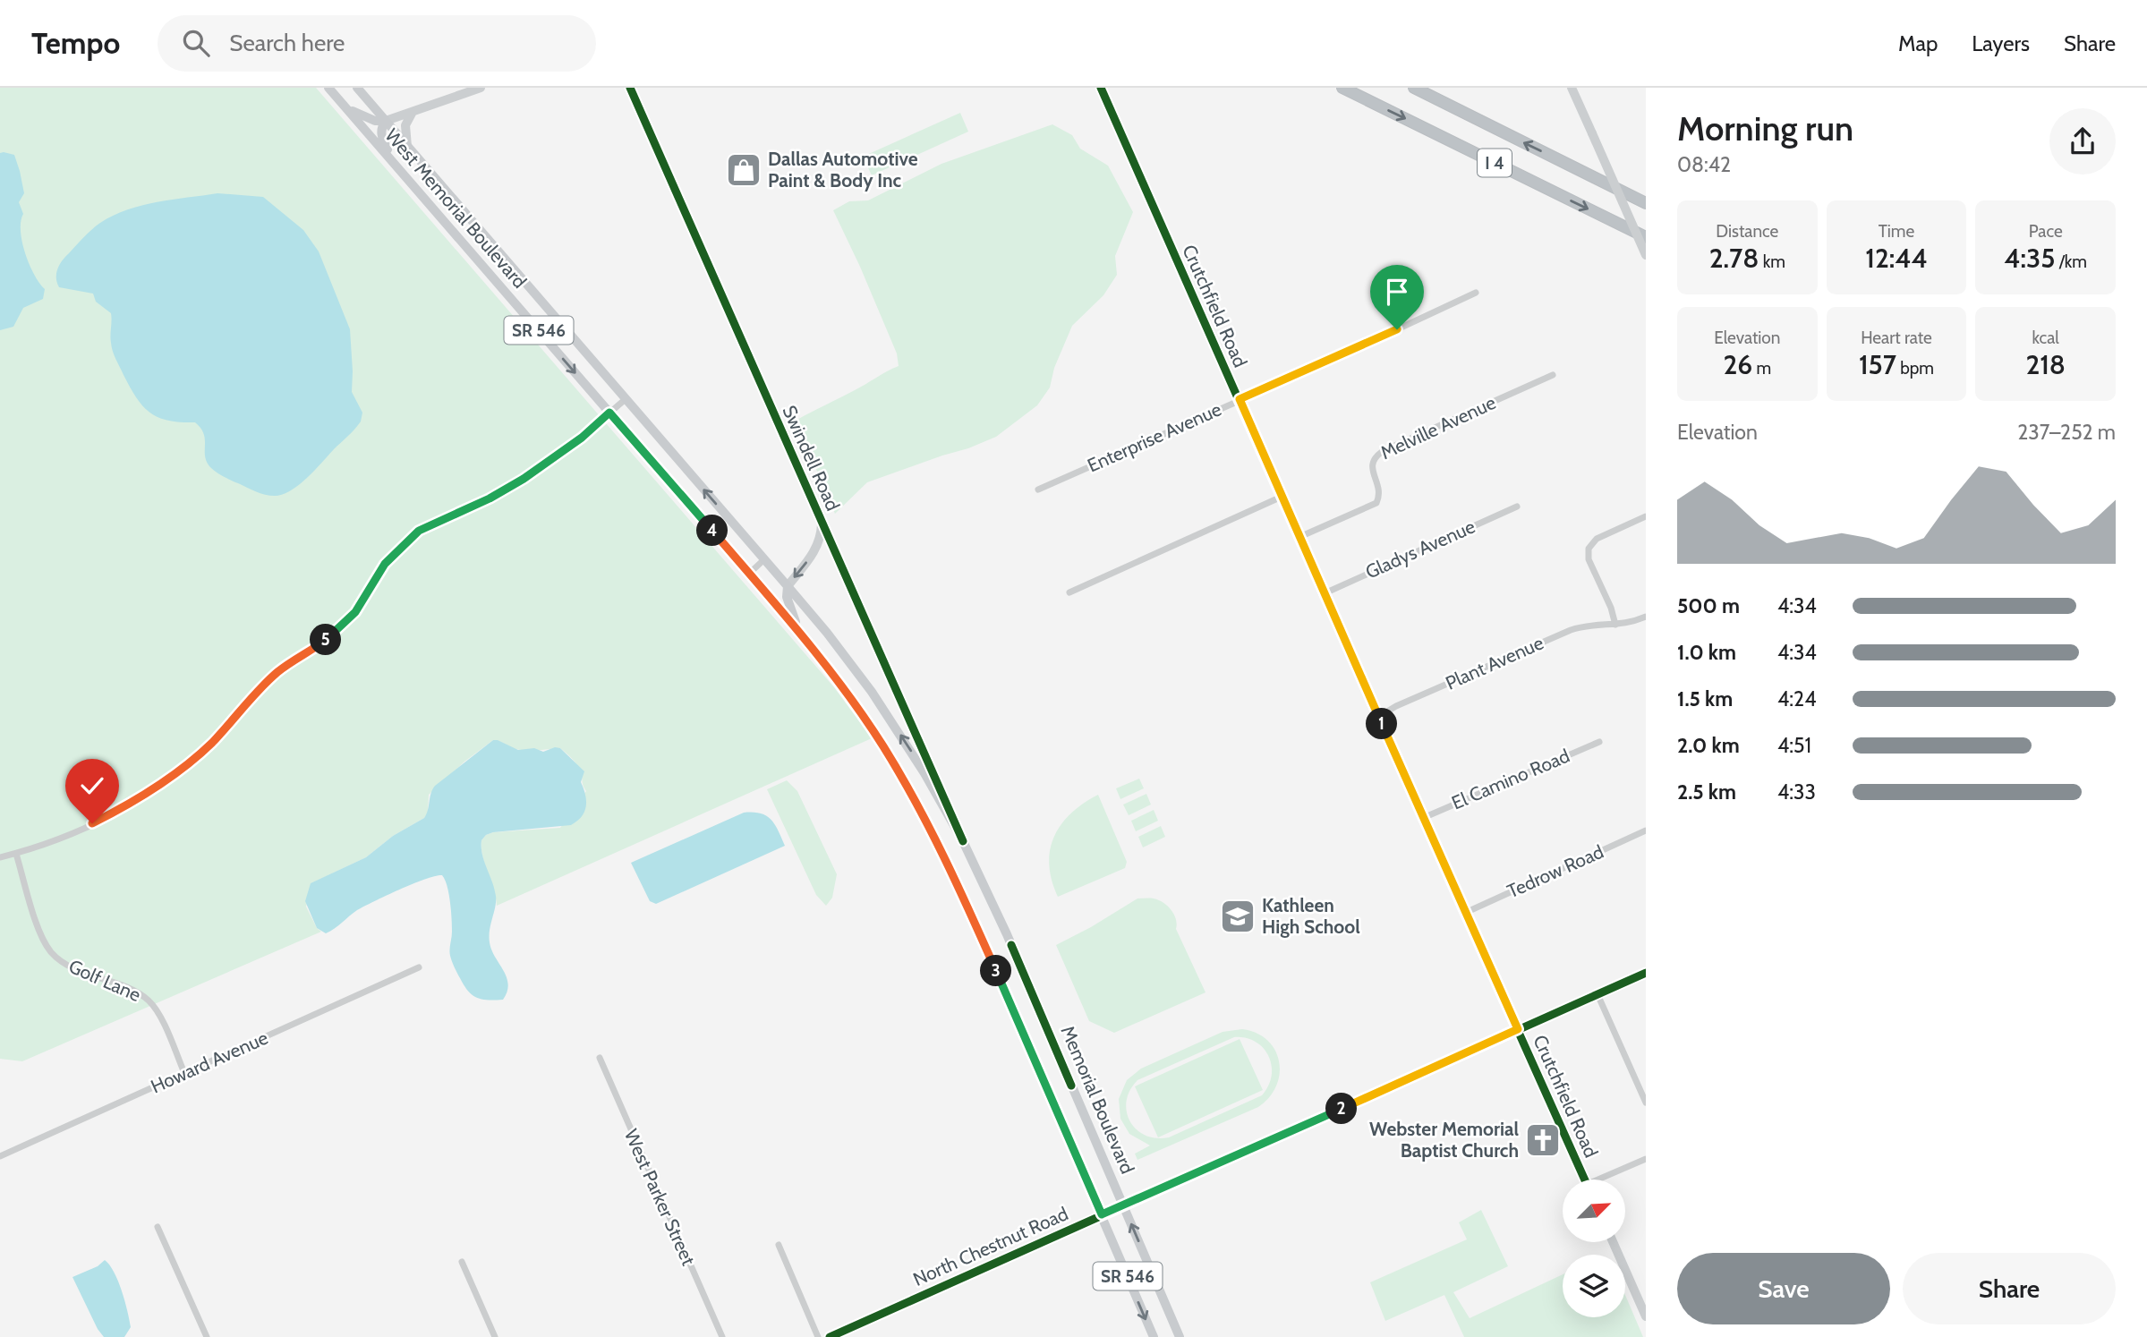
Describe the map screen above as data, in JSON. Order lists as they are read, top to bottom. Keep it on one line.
{"streets":{"highway":["I 4"],"main road":["West Memorial Boulevard","SR 546","Memorial Boulevard"],"street":["Crutchfield Road","Melville Avenue","Enterprise Avenue","Swindell Road","Gladys Avenue","Plant Avenue","El Camino Road","Tedrow Road","Golf Lane","Howard Avenue","West Parker Street","North Chestnut Road"]},"crossings":[["West Memorial Boulevard","SR 546"],["West Memorial Boulevard","Swindell Road"],["West Memorial Boulevard","Memorial Boulevard"],["West Memorial Boulevard","North Chestnut Road"],["Crutchfield Road","Melville Avenue"],["Crutchfield Road","Enterprise Avenue"],["Crutchfield Road","Gladys Avenue"],["Crutchfield Road","Plant Avenue"],["Crutchfield Road","El Camino Road"],["Crutchfield Road","Tedrow Road"],["Crutchfield Road","North Chestnut Road"],["SR 546","North Chestnut Road"],["Golf Lane","Howard Avenue"],["Memorial Boulevard","North Chestnut Road"]],"places":{"shop":["Dallas Automotive Paint & Body Inc"],"school or university":["Kathleen High School"],"church":["Webster Memorial Baptist Church"]},"north":"top right","page":{"header":"Tempo","search":"Search here","nav":["Map","Layers","Share"],"heading":["Morning run","08:42"],"stats":[["Distance","2.78 km"],["Time","12:44"],["Pace","4:35 /km"],["Elevation","26 m"],["Heart rate","157 bpm"],["kcal","218"]],"chart":["Elevation","237–252 m"],"pins":["4","5","1","3","2"],"list":[{"name":"500 m","note":"4:34"},{"name":"1.0 km","note":"4:34"},{"name":"1.5 km","note":"4:24"},{"name":"2.0 km","note":"4:51"},{"name":"2.5 km","note":"4:33"}],"buttons":["Save","Share"]}}
